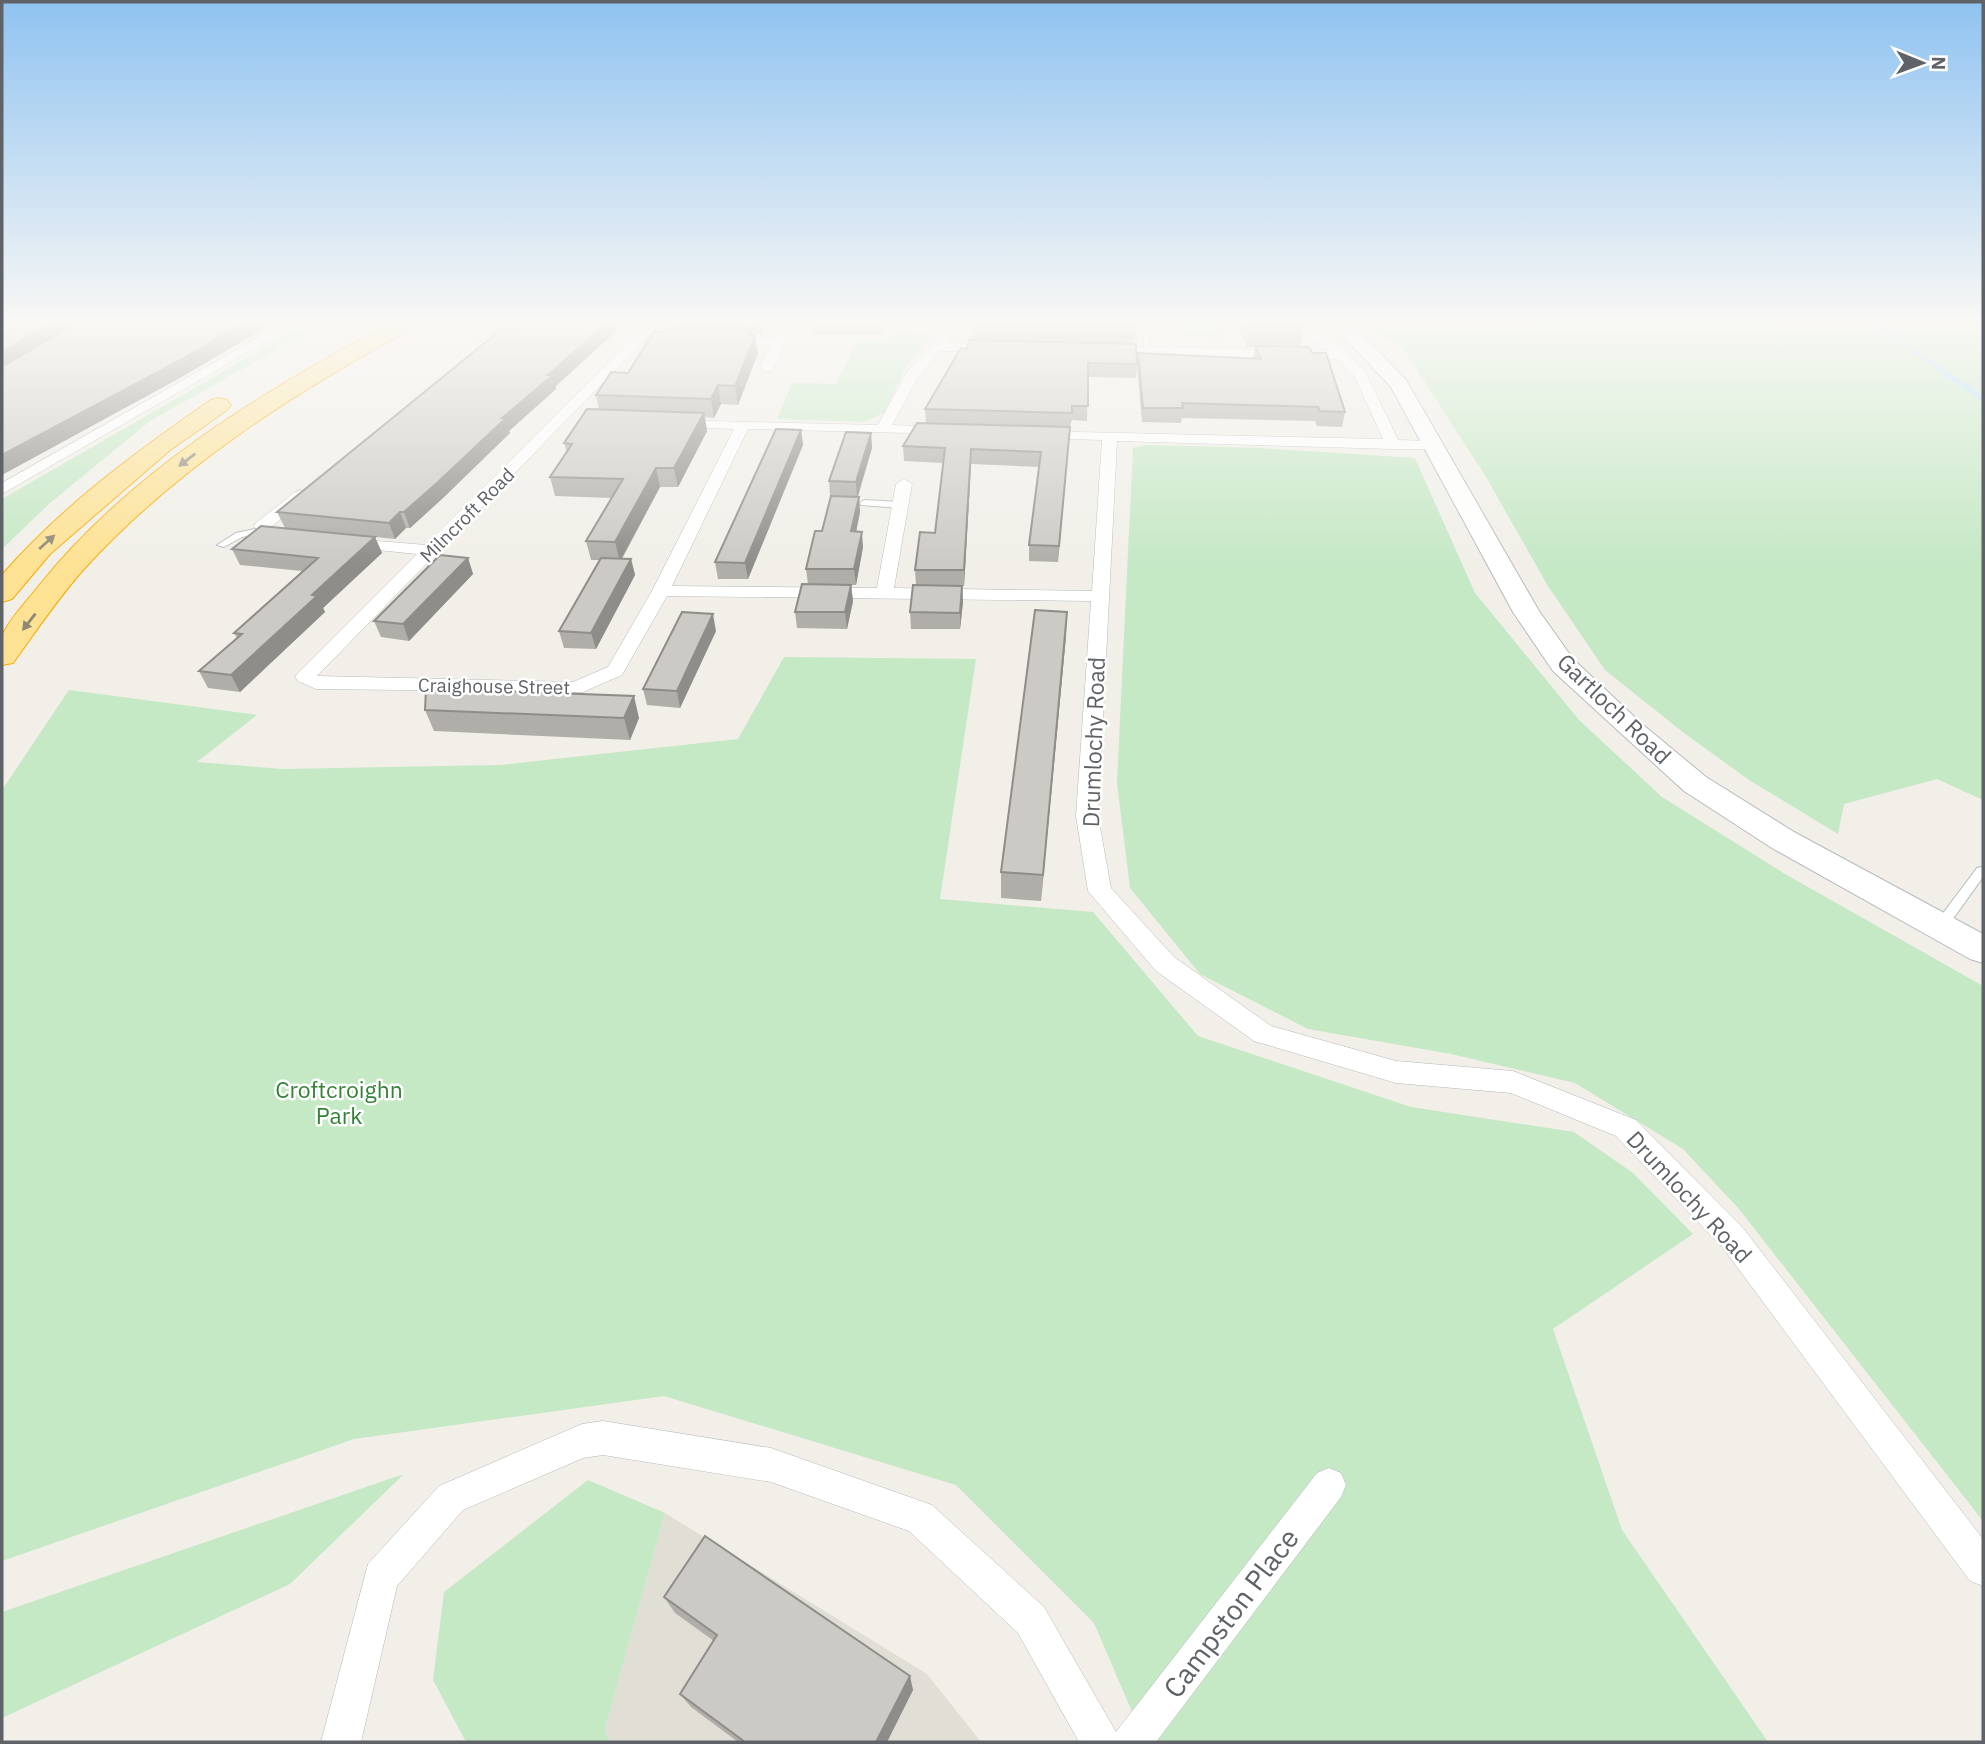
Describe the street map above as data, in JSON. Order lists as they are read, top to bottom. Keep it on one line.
{"streets":{"main road":["Gartloch Road"],"street":["Milncroft Road","Craighouse Street","Drumlochy Road","Campston Place"]},"crossings":[["Milncroft Road","Craighouse Street"]],"parks":["Croftcroighn Park"],"north":"right"}
